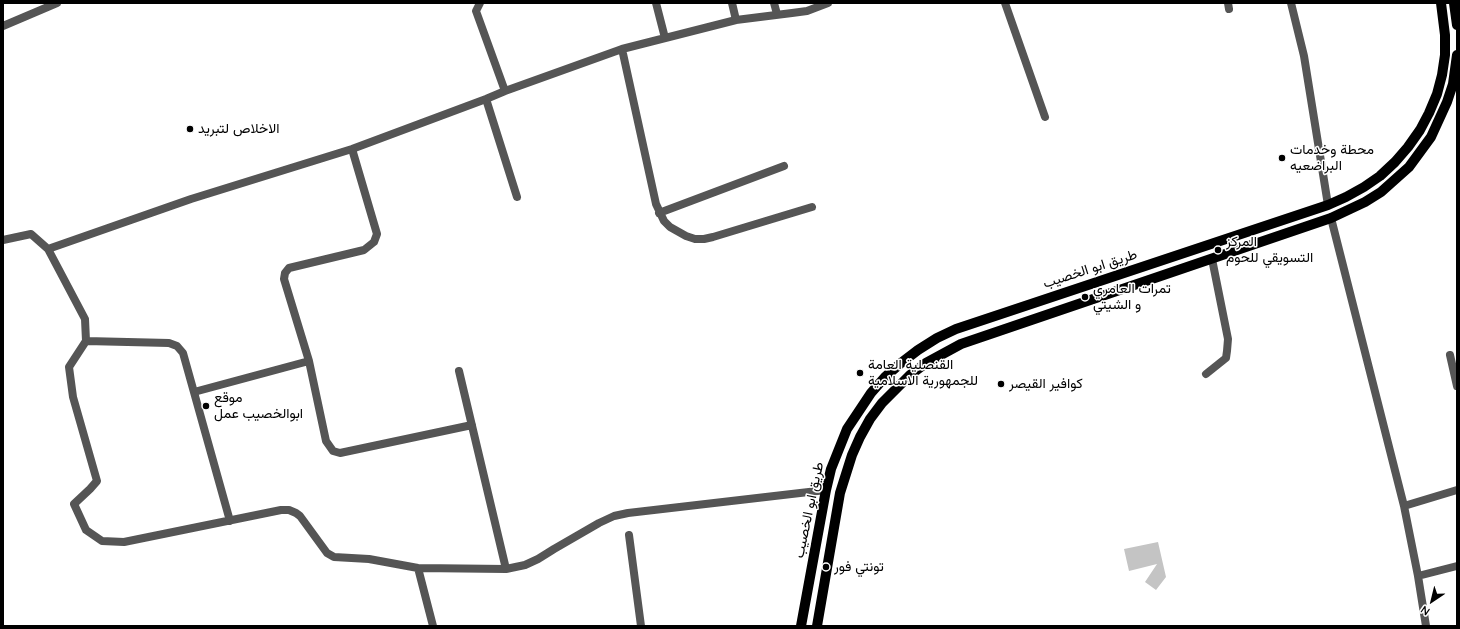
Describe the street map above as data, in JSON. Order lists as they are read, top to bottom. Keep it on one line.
{"streets":{"main road":["طريق ابو الخصيب"]},"places":["الاخلاص لتبريد","محطة وخدمات البراضعيه","المركز التسويقي للحوم","تمرات العامري و الشيتي","القنصلية العامة للجمهورية الاسلامية","كوافير القيصر","موقع ابوالخصيب عمل","تونتي فور"],"north":"bottom left"}
